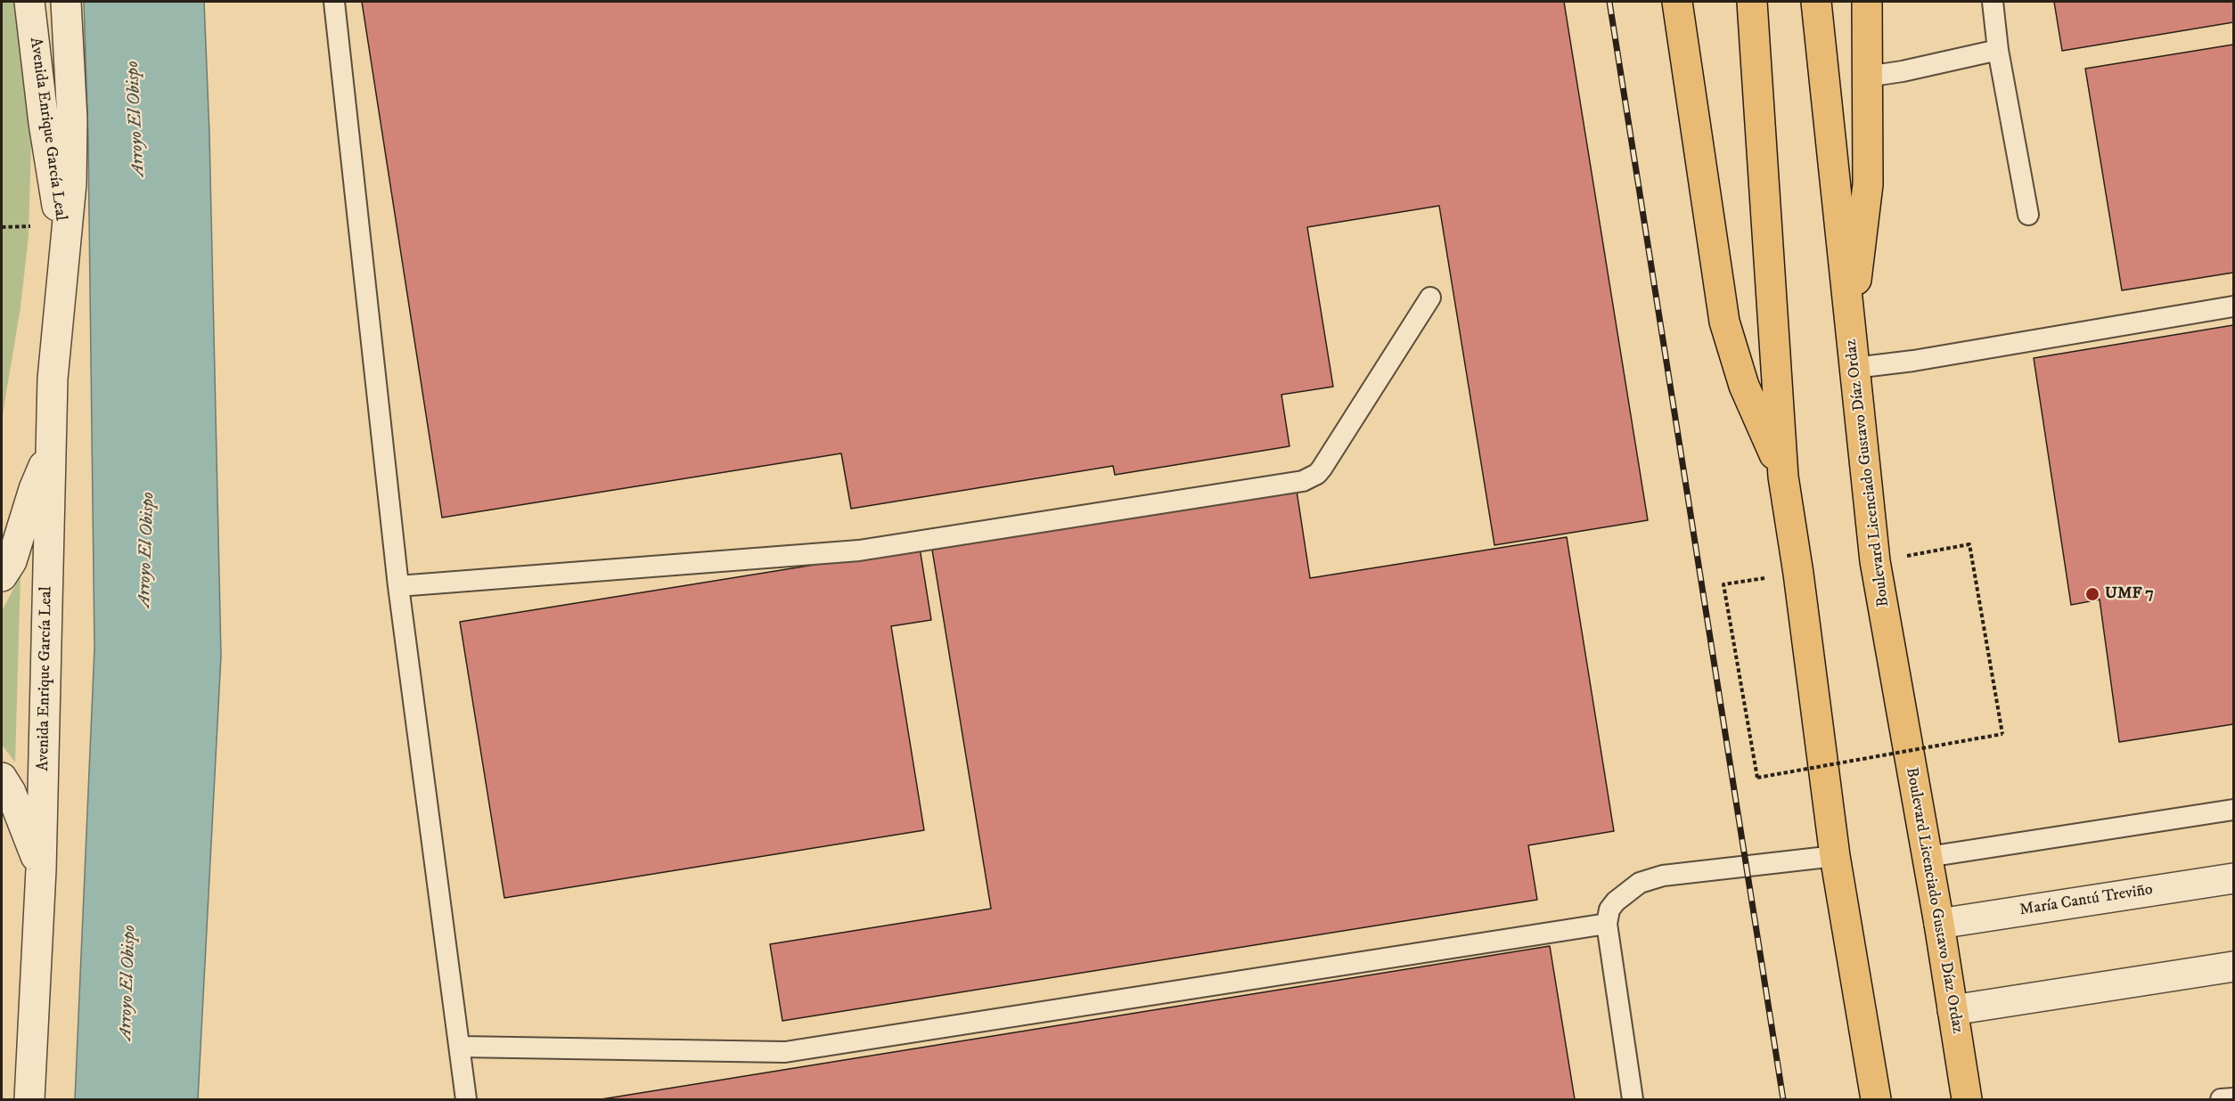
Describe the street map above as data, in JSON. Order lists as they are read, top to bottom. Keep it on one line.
{"streets":{"main road":["Boulevard Licenciado Gustavo Díaz Ordaz"],"street":["Avenida Enrique García Leal","María Cantú Treviño"]},"crossings":[["Boulevard Licenciado Gustavo Díaz Ordaz","María Cantú Treviño"]],"water":["Arroyo El Obispo"],"places":["UMF 7"]}
